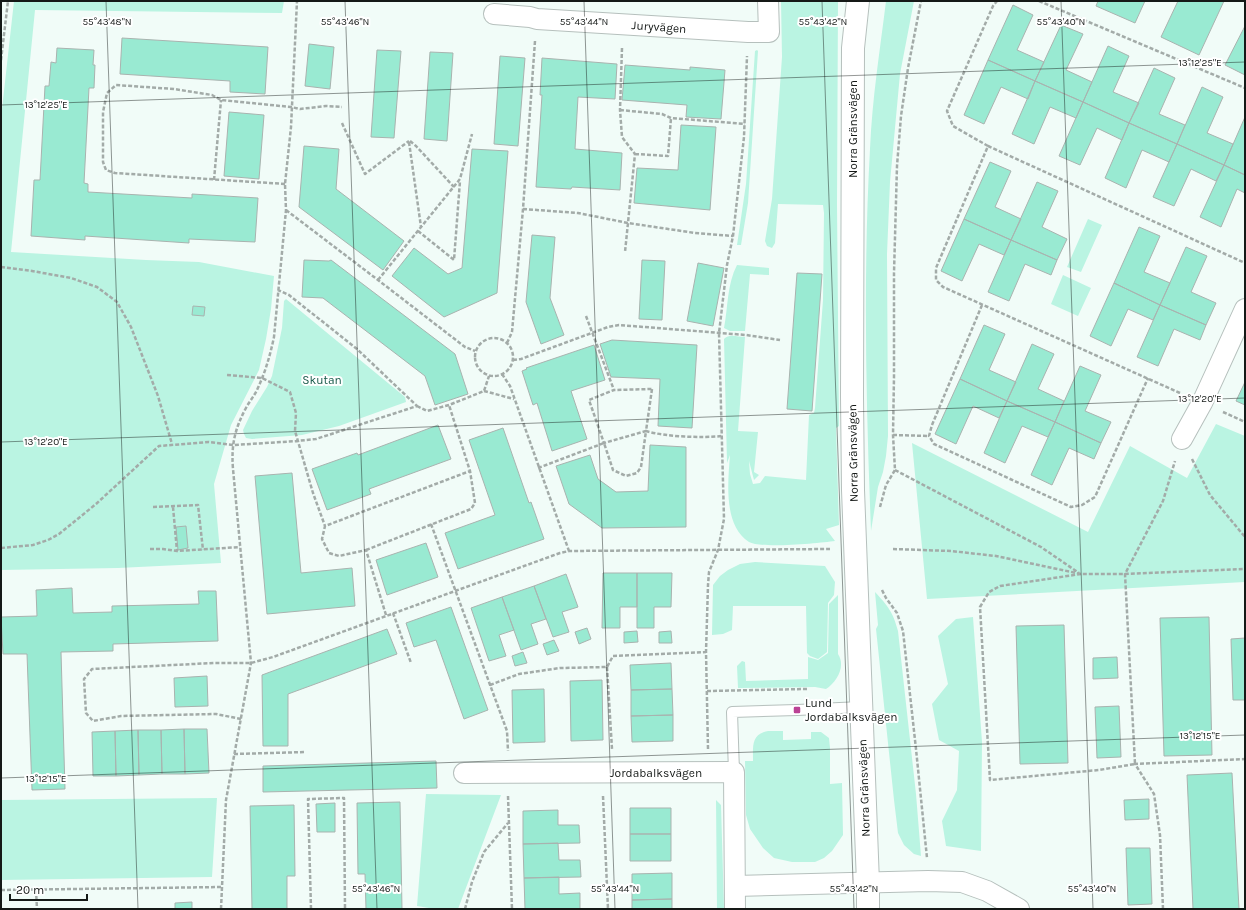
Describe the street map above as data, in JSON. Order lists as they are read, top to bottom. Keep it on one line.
{"streets":{"street":["Juryvägen","Norra Gränsvägen","Jordabalksvägen"]},"parks":["Skutan"],"places":{"transit":["Lund Jordabalksvägen"]},"scale_bar":"20 m","coordinates":["55°43'48\"N","55°43'46\"N","55°43'44\"N","55°43'42\"N","55°43'40\"N","13°12'25\"E","13°12'20\"E","13°12'15\"E"]}
